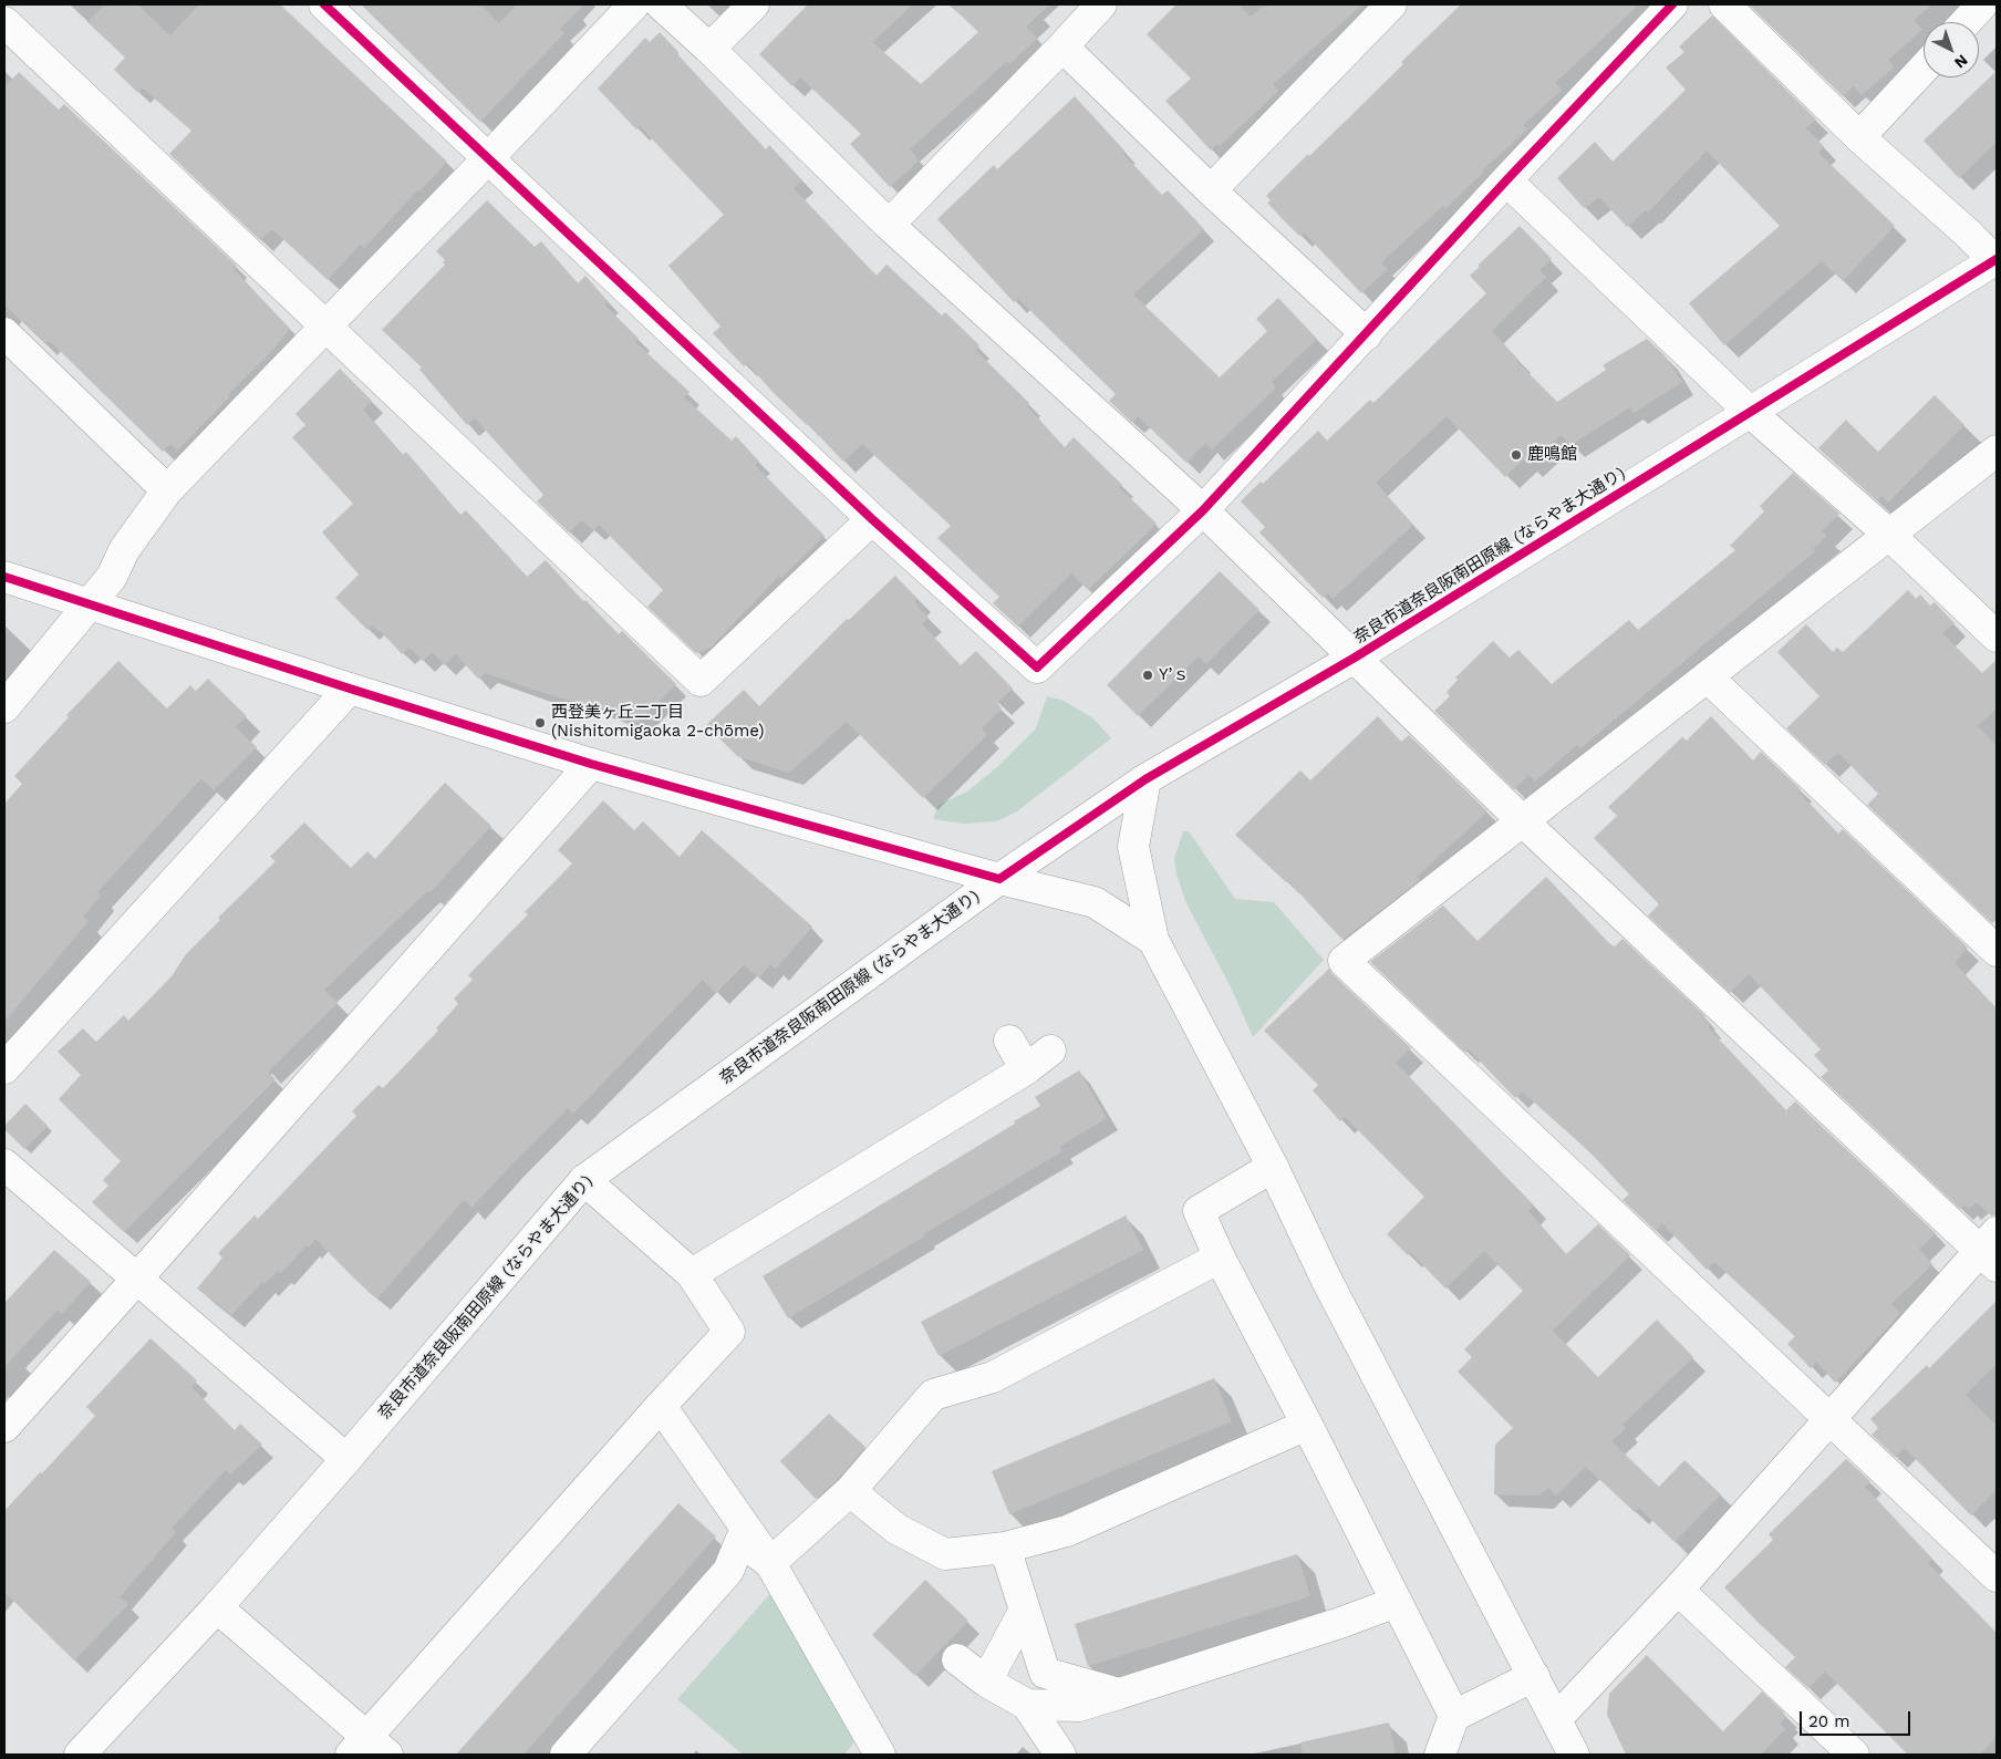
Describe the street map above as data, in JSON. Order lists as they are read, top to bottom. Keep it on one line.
{"streets":{"street":["奈良市道奈良阪南田原線 (ならやま大通り)"]},"places":["鹿鳴館","Y’ｓ","西登美ヶ丘二丁目 (Nishitomigaoka 2-chōme)"],"scale_bar":"20 m","north":"bottom right"}
